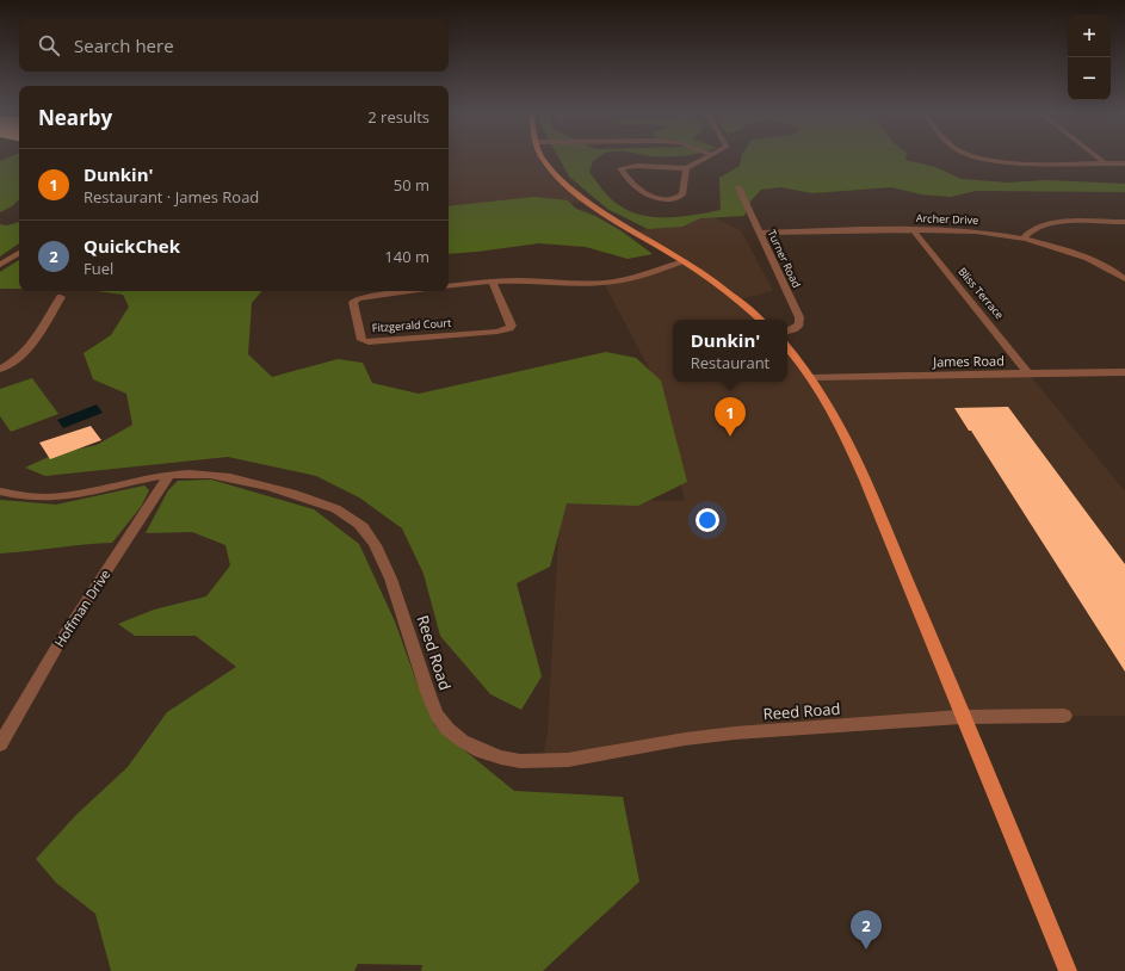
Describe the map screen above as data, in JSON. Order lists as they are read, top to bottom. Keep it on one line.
{"streets":{"street":["Archer Drive","Turner Road","Bliss Terrace","Fitzgerald Court","James Road","Hoffman Drive","Reed Road"]},"crossings":[["Archer Drive","Turner Road"],["Archer Drive","Bliss Terrace"],["Bliss Terrace","James Road"],["Hoffman Drive","Reed Road"]],"page":{"map_buttons":["+","−"],"search":"Search here","heading":["Nearby","2 results"],"list":[{"mark":"1","name":"Dunkin'","note":"Restaurant · James Road","value":"50 m"},{"mark":"2","name":"QuickChek","note":"Fuel","value":"140 m"}],"popup":["Dunkin'","Restaurant"],"pins":["1","2"]}}
